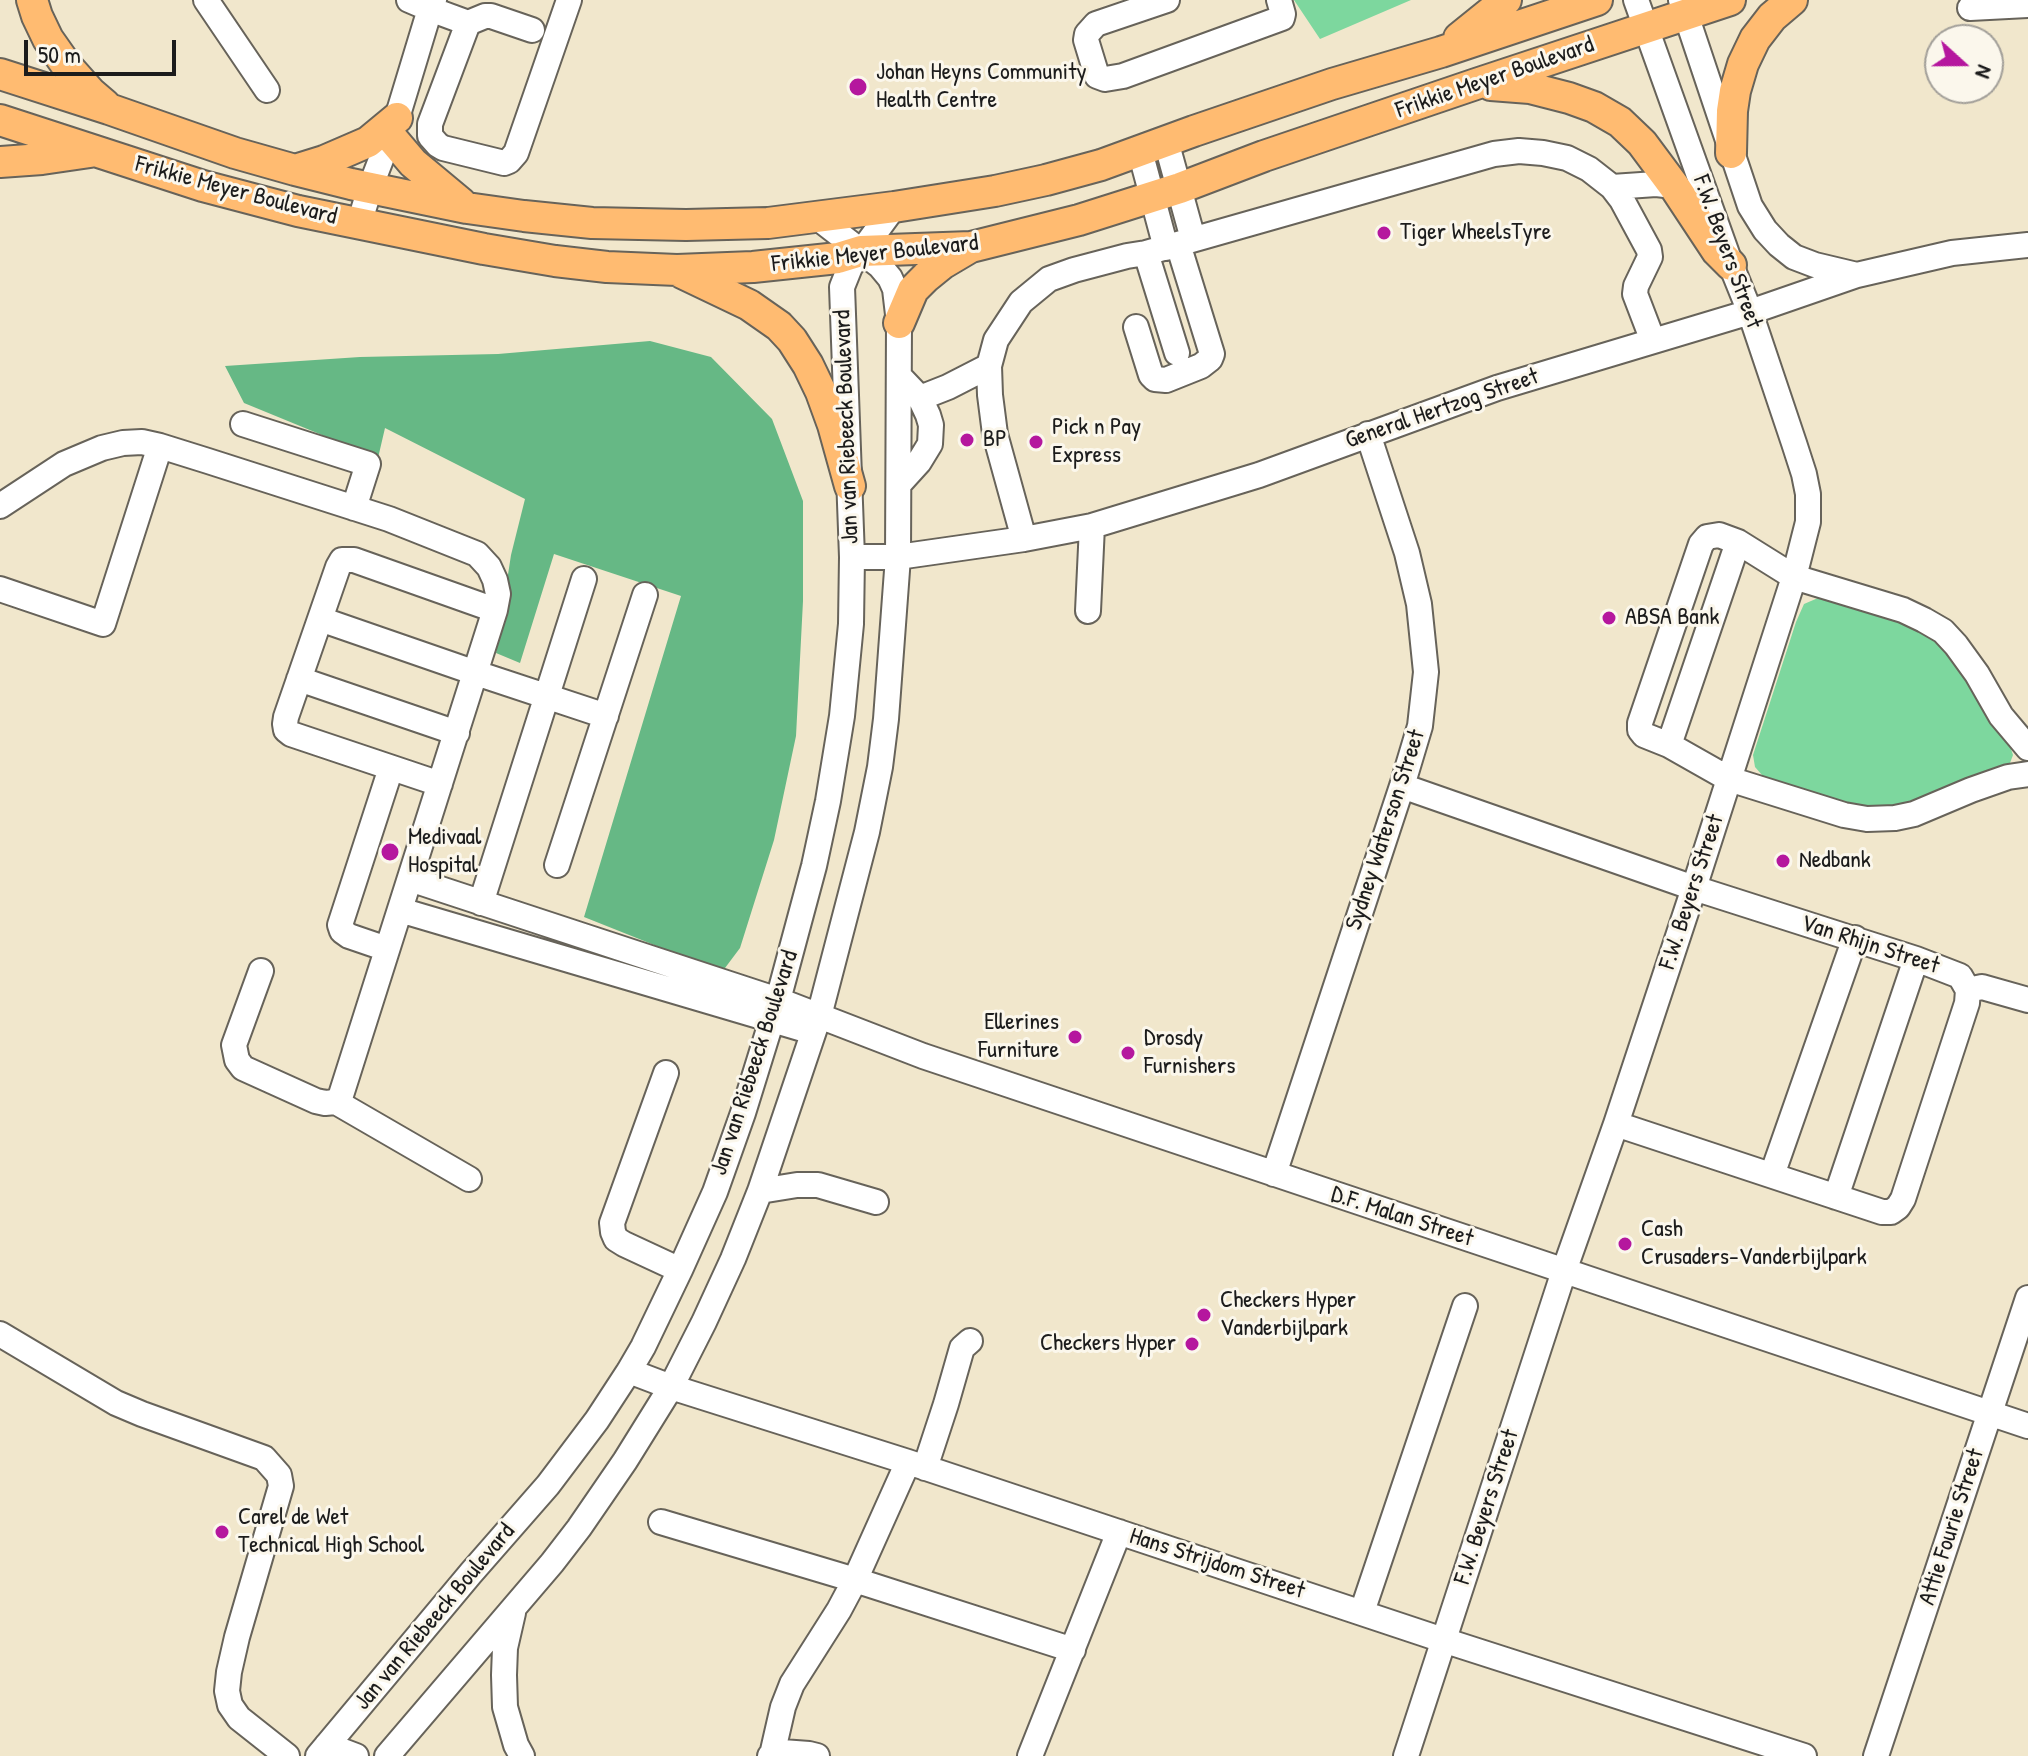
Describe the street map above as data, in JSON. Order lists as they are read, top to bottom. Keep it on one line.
{"streets":{"main road":["Frikkie Meyer Boulevard"],"street":["F.W. Beyers Street","General Hertzog Street","Jan van Riebeeck Boulevard","Sydney Waterson Street","Van Rhijn Street","D.F. Malan Street","Attie Fourie Street","Hans Strijdom Street"]},"crossings":[["Frikkie Meyer Boulevard","F.W. Beyers Street"],["Frikkie Meyer Boulevard","Jan van Riebeeck Boulevard"],["F.W. Beyers Street","General Hertzog Street"],["F.W. Beyers Street","Van Rhijn Street"],["F.W. Beyers Street","D.F. Malan Street"],["F.W. Beyers Street","Hans Strijdom Street"],["General Hertzog Street","Jan van Riebeeck Boulevard"],["General Hertzog Street","Sydney Waterson Street"],["Jan van Riebeeck Boulevard","D.F. Malan Street"],["Jan van Riebeeck Boulevard","Hans Strijdom Street"],["Sydney Waterson Street","Van Rhijn Street"],["Sydney Waterson Street","D.F. Malan Street"],["D.F. Malan Street","Attie Fourie Street"]],"places":["Johan Heyns Community Health Centre","Tiger WheelsTyre","BP","Pick n Pay Express","ABSA Bank","Medivaal Hospital","Nedbank","Ellerines Furniture","Drosdy Furnishers","Cash Crusaders-Vanderbijlpark","Checkers Hyper Vanderbijlpark","Checkers Hyper","Carel de Wet Technical High School"],"scale_bar":"50 m","north":"right"}
